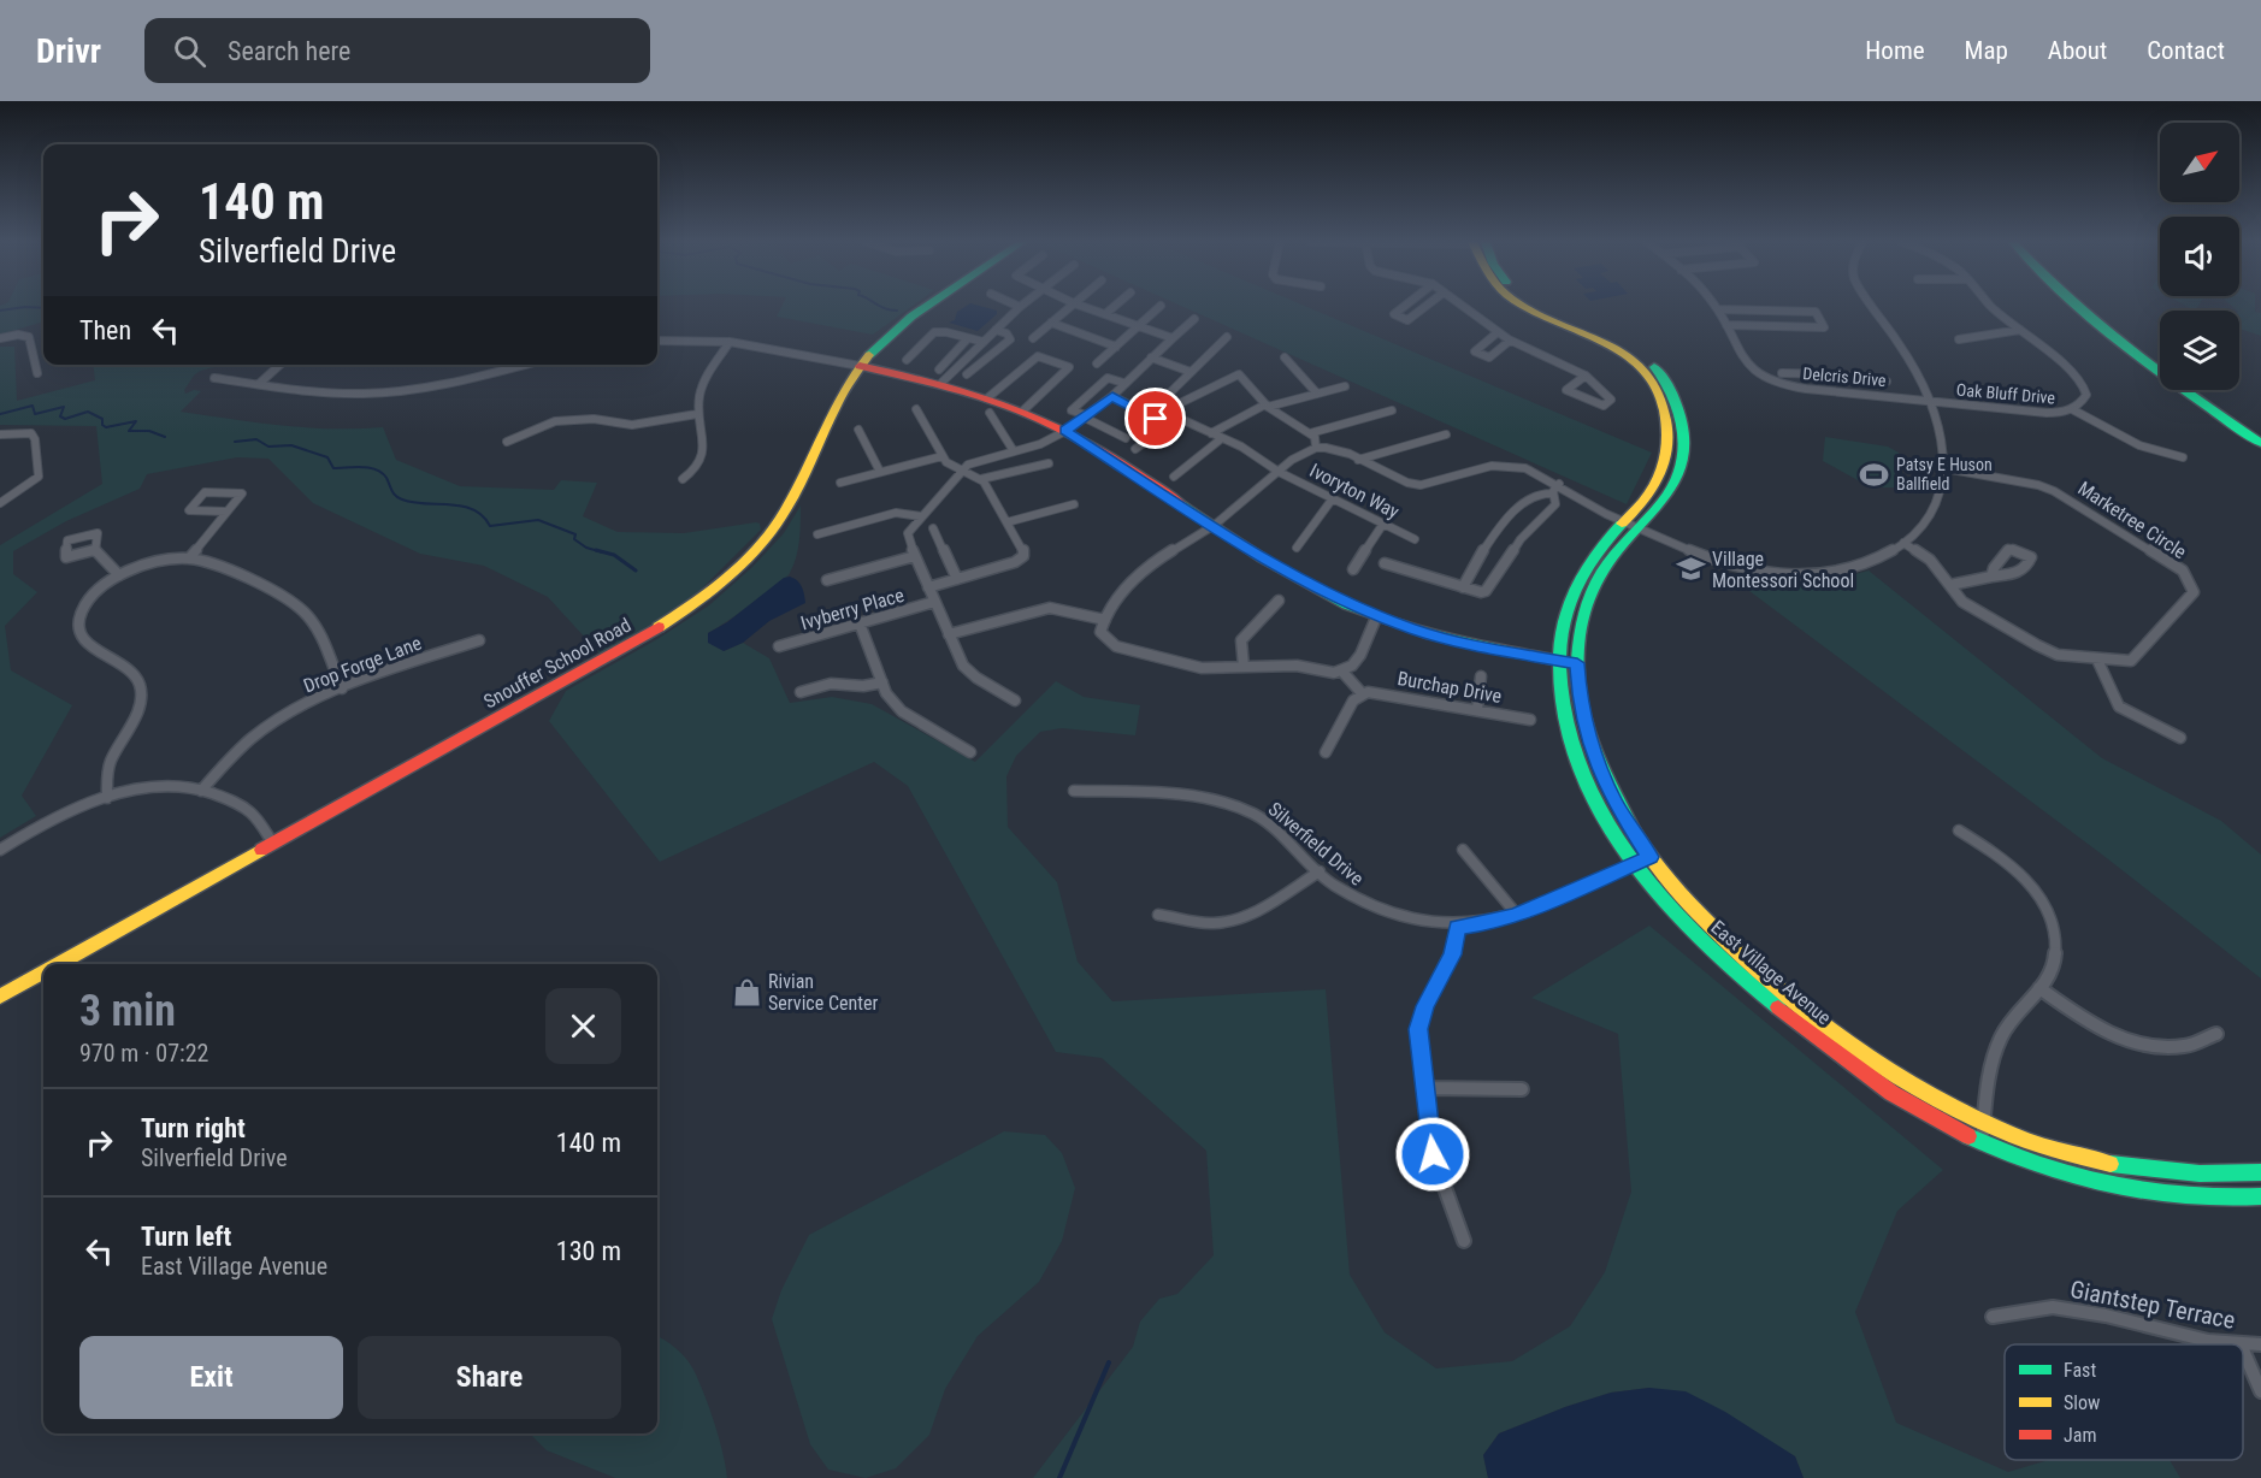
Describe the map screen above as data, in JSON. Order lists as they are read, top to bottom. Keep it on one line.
{"streets":{"street":["Delcris Drive","Oak Bluff Drive","Ivoryton Way","Marketree Circle","Ivyberry Place","Snouffer School Road","Drop Forge Lane","Burchap Drive","Silverfield Drive","East Village Avenue","Giantstep Terrace"]},"crossings":[["Delcris Drive","Oak Bluff Drive"],["Silverfield Drive","East Village Avenue"]],"places":{"sports":["Patsy E Huson Ballfield"],"school or university":["Village Montessori School"],"shop":["Rivian Service Center"]},"legend":["Fast","Slow","Jam"],"north":"top right","page":{"header":"Drivr","search":"Search here","nav":["Home","Map","About","Contact"],"turn":["140 m","Silverfield Drive"],"then":"Then","heading":["3 min","970 m · 07:22"],"list":[{"name":"Turn right","note":"Silverfield Drive","value":"140 m"},{"name":"Turn left","note":"East Village Avenue","value":"130 m"}],"buttons":["Exit","Share"]}}
